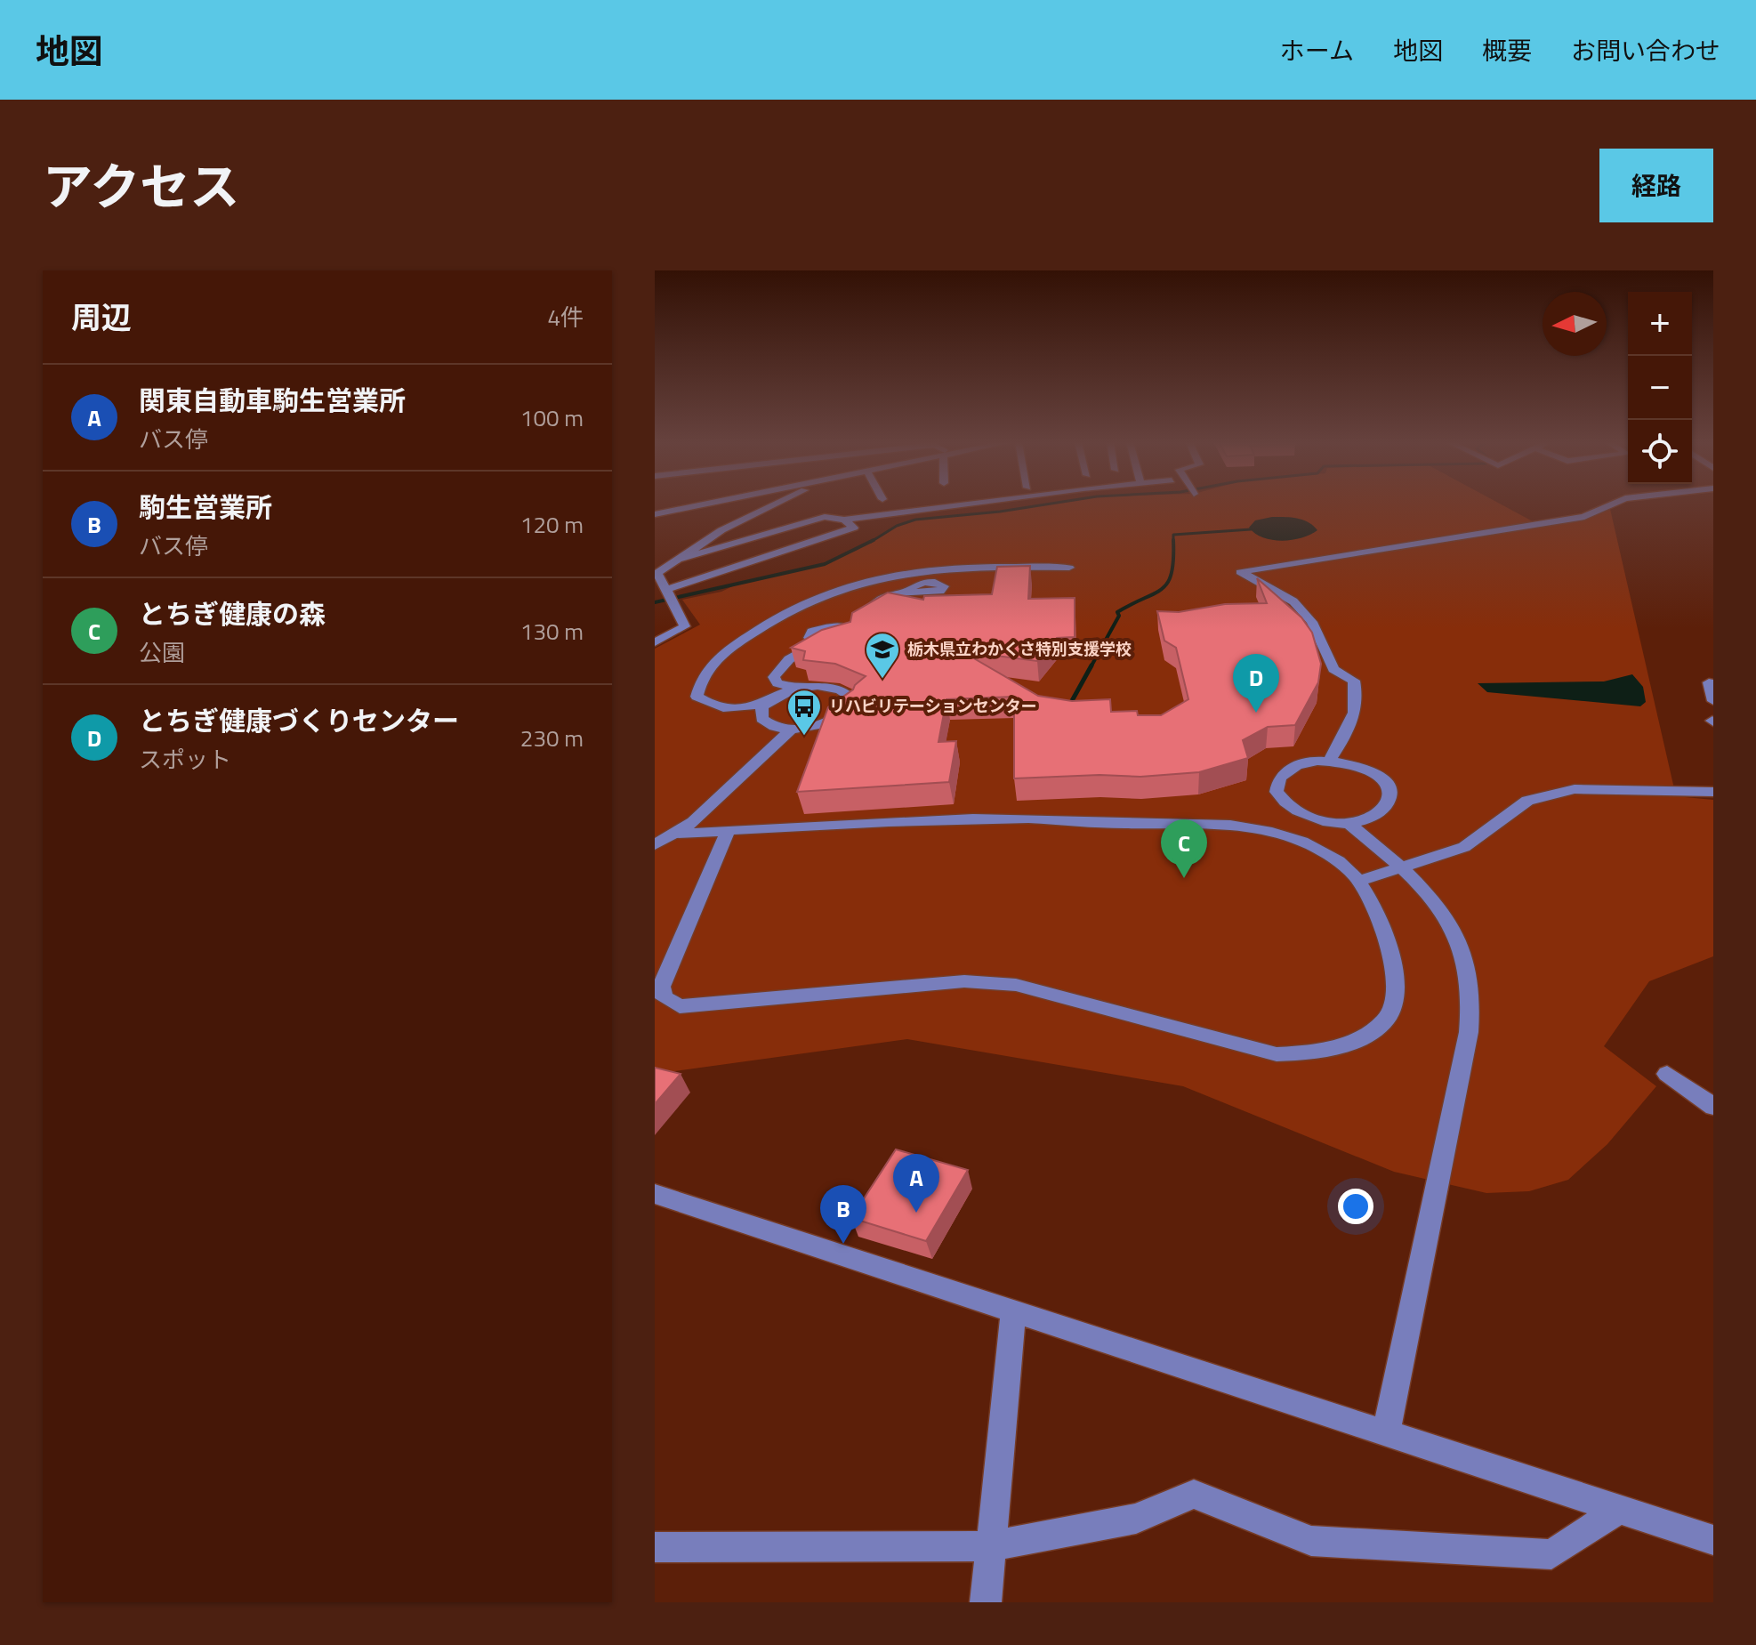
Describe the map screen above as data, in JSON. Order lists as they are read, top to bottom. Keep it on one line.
{"places":{"school or university":["栃木県立わかくさ特別支援学校"],"bus stop":["リハビリテーションセンター"]},"north":"left","page":{"header":"地図","nav":["ホーム","地図","概要","お問い合わせ"],"title":"アクセス","buttons":"経路","heading":["周辺","4件"],"map_buttons":["+","−"],"list":[{"mark":"A","name":"関東自動車駒生営業所","note":"バス停","value":"100 m"},{"mark":"B","name":"駒生営業所","note":"バス停","value":"120 m"},{"mark":"C","name":"とちぎ健康の森","note":"公園","value":"130 m"},{"mark":"D","name":"とちぎ健康づくりセンター","note":"スポット","value":"230 m"}],"pins":["D","C","A","B"]}}
